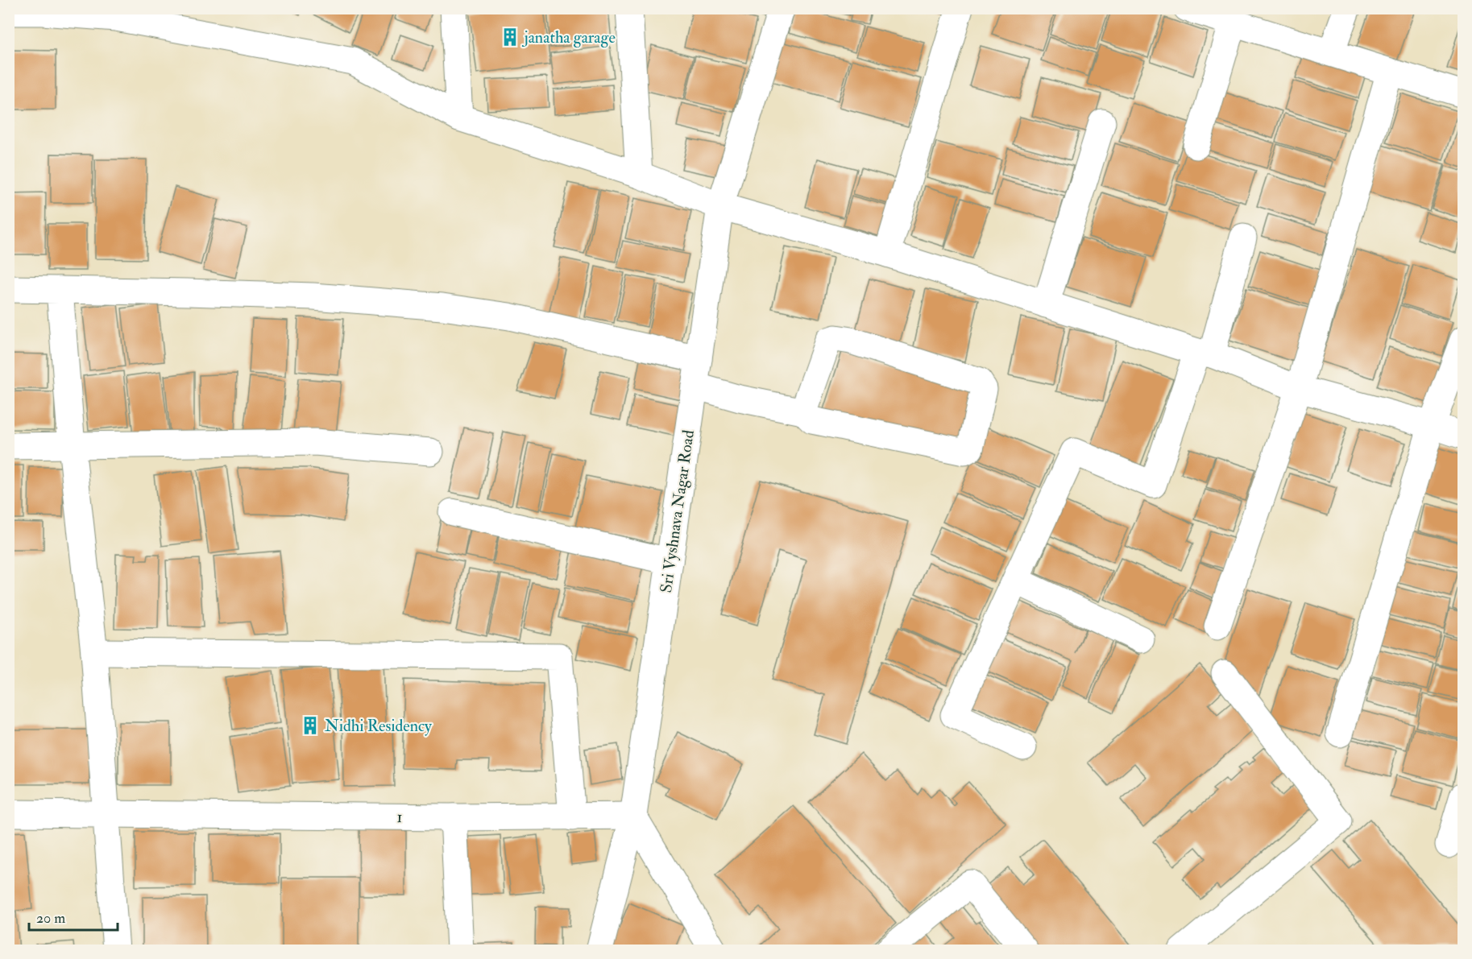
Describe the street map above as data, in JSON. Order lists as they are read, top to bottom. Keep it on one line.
{"streets":{"street":["Sri Vyshnava Nagar Road","1"]},"crossings":[["Sri Vyshnava Nagar Road","1"]],"places":{"building":["janatha garage","Nidhi Residency"]},"scale_bar":"20 m"}
